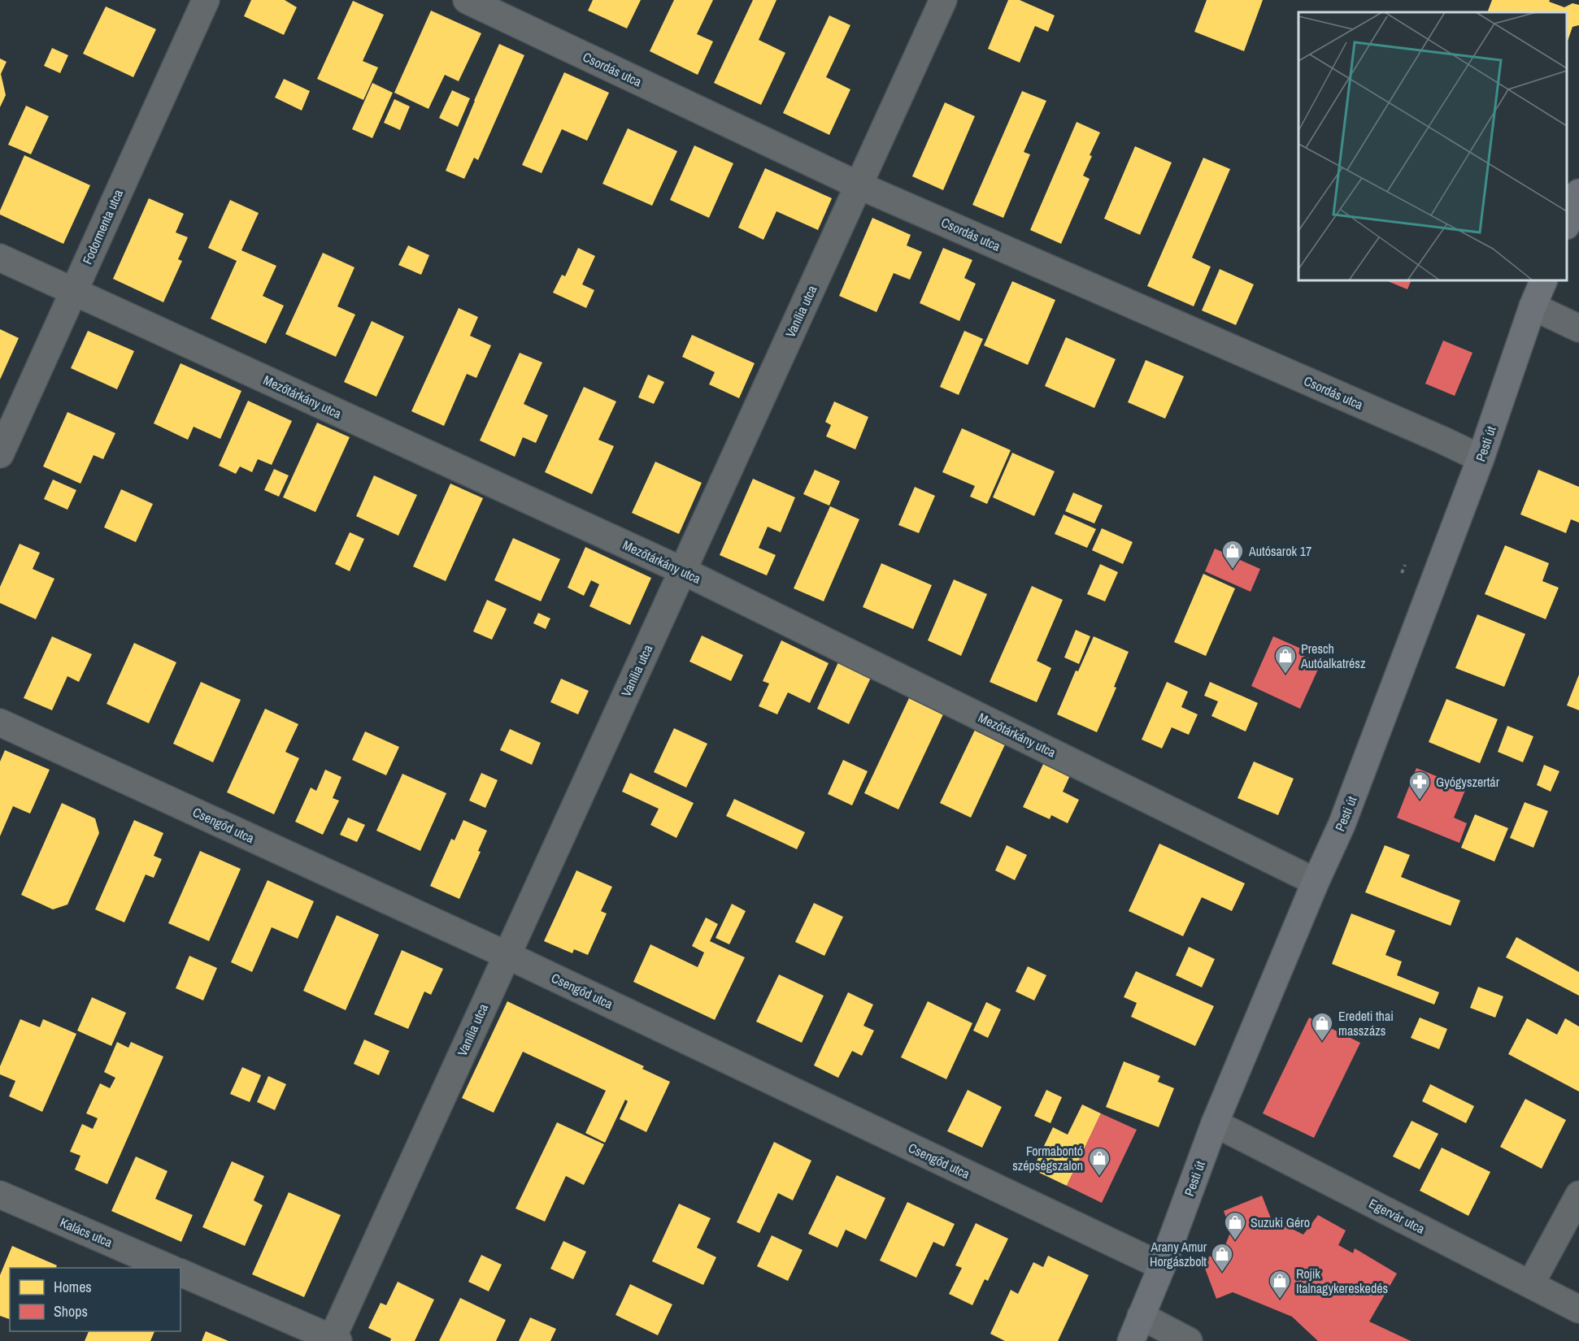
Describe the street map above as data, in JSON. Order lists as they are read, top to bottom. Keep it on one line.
{"streets":{"main road":["Pesti út"],"street":["Csordás utca","Fodormenta utca","Vanília utca","Mezőtárkány utca","Csengőd utca","Egervár utca","Kalács utca"]},"crossings":[["Csordás utca","Vanília utca"],["Csordás utca","Pesti út"],["Fodormenta utca","Mezőtárkány utca"],["Vanília utca","Mezőtárkány utca"],["Vanília utca","Csengőd utca"],["Mezőtárkány utca","Pesti út"],["Pesti út","Csengőd utca"],["Pesti út","Egervár utca"]],"places":{"shop":["Autósarok 17","Presch Autóalkatrész","Eredeti thai masszázs","Formabontó szépségszalon","Suzuki Géro","Arany Amur Horgászbolt","Rojik Italnagykereskedés"],"pharmacy":["Gyógyszertár"]},"legend":["Homes","Shops"]}
